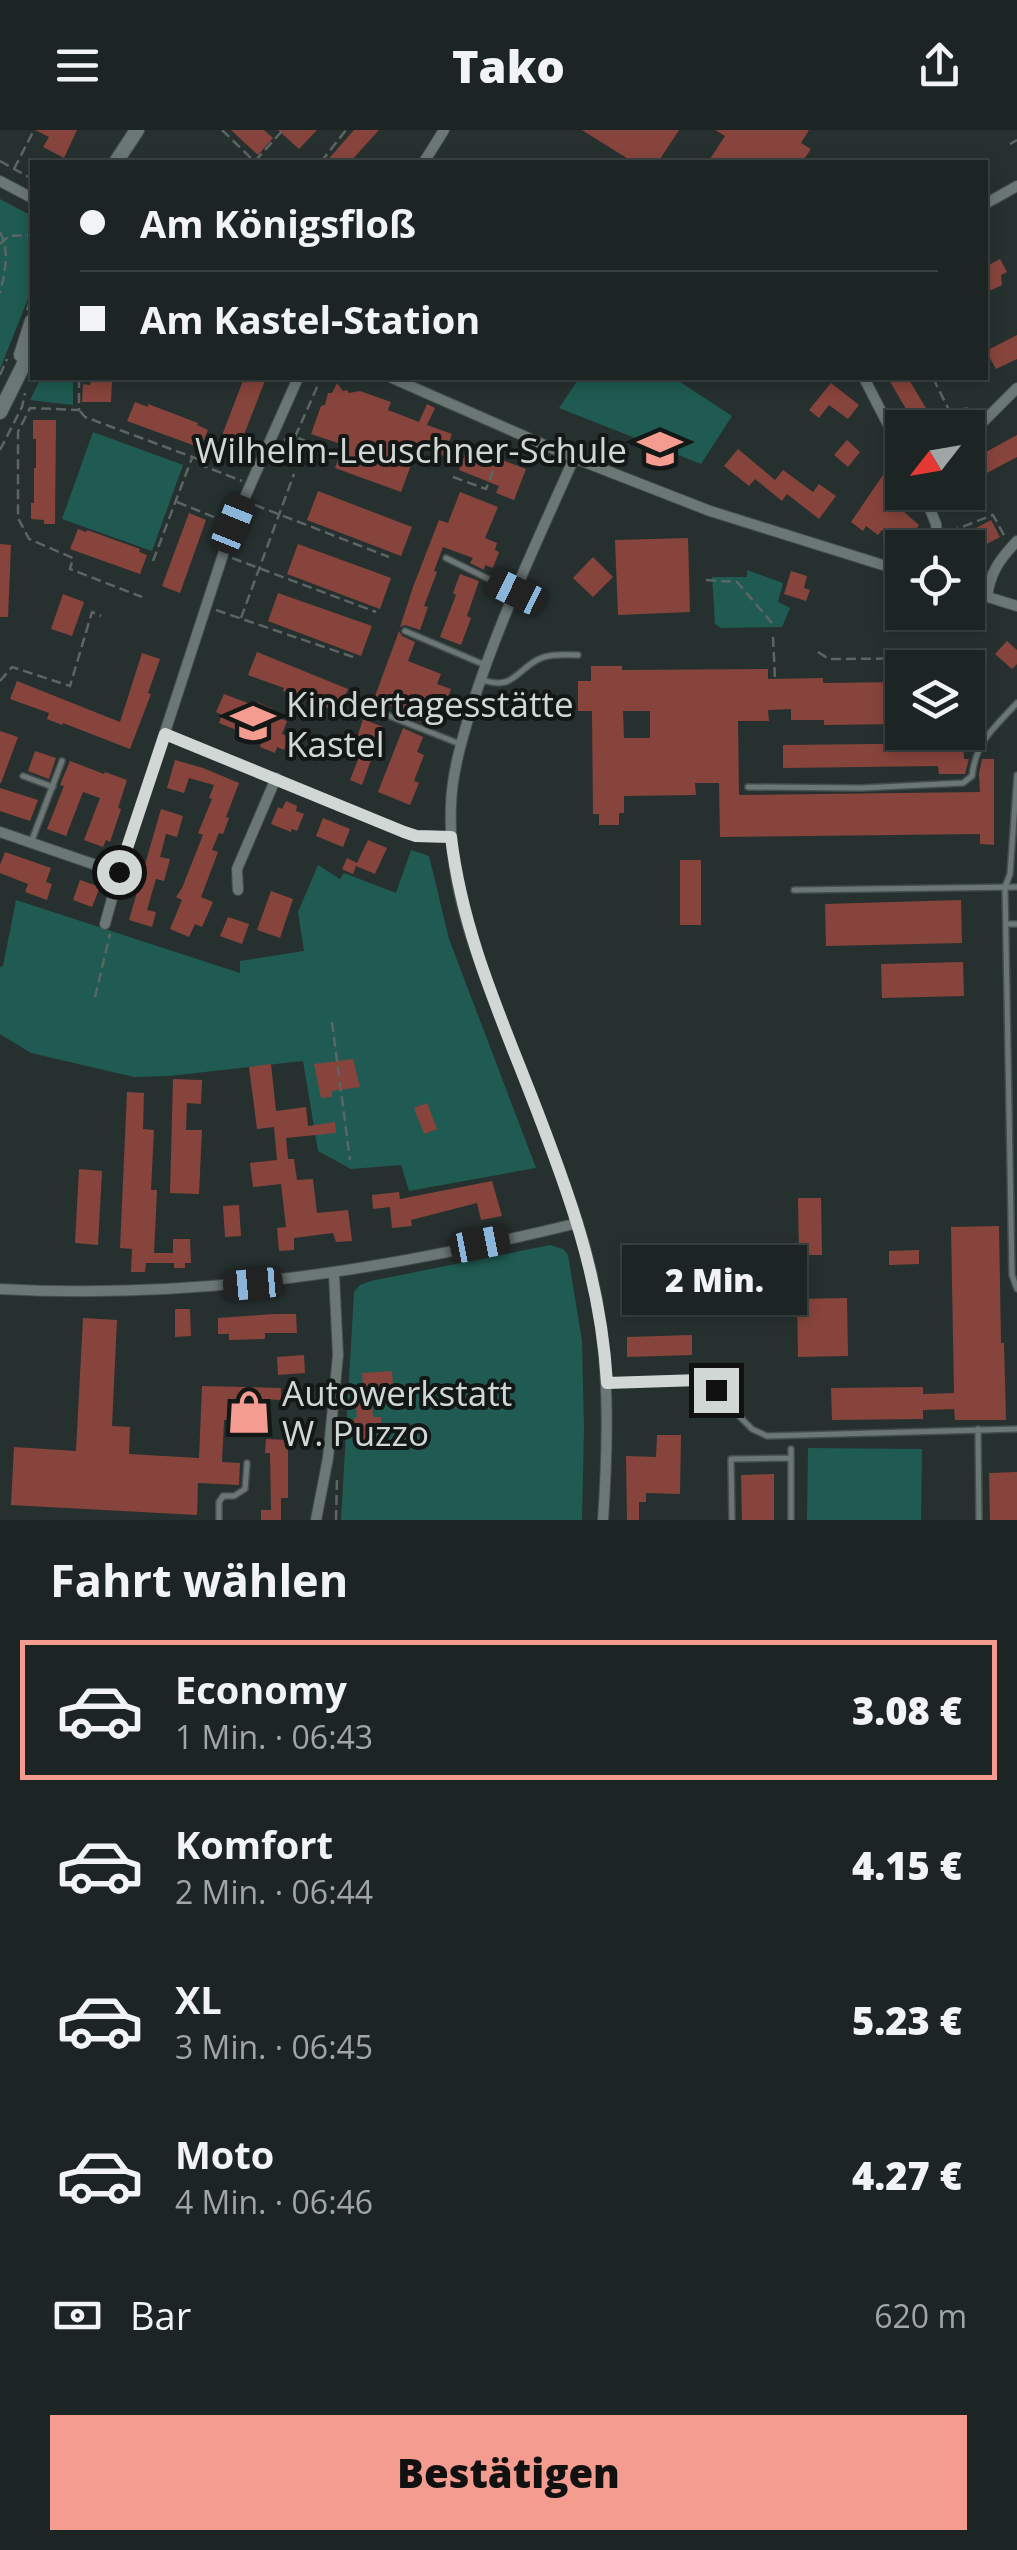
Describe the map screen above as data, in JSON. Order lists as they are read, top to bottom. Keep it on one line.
{"places":{"school or university":["Wilhelm-Leuschner-Schule","Kindertagesstätte Kastel"],"shop":["Autowerkstatt W. Puzzo"]},"north":"bottom left","page":{"header":"Tako","banner":["Am Königsfloß","Am Kastel-Station"],"bubble":"2 Min.","heading":"Fahrt wählen","list":[{"name":"Economy","note":"1 Min. · 06:43","value":"3.08 €"},{"name":"Komfort","note":"2 Min. · 06:44","value":"4.15 €"},{"name":"XL","note":"3 Min. · 06:45","value":"5.23 €"},{"name":"Moto","note":"4 Min. · 06:46","value":"4.27 €"}],"pay":["Bar","620 m"],"buttons":"Bestätigen"}}
